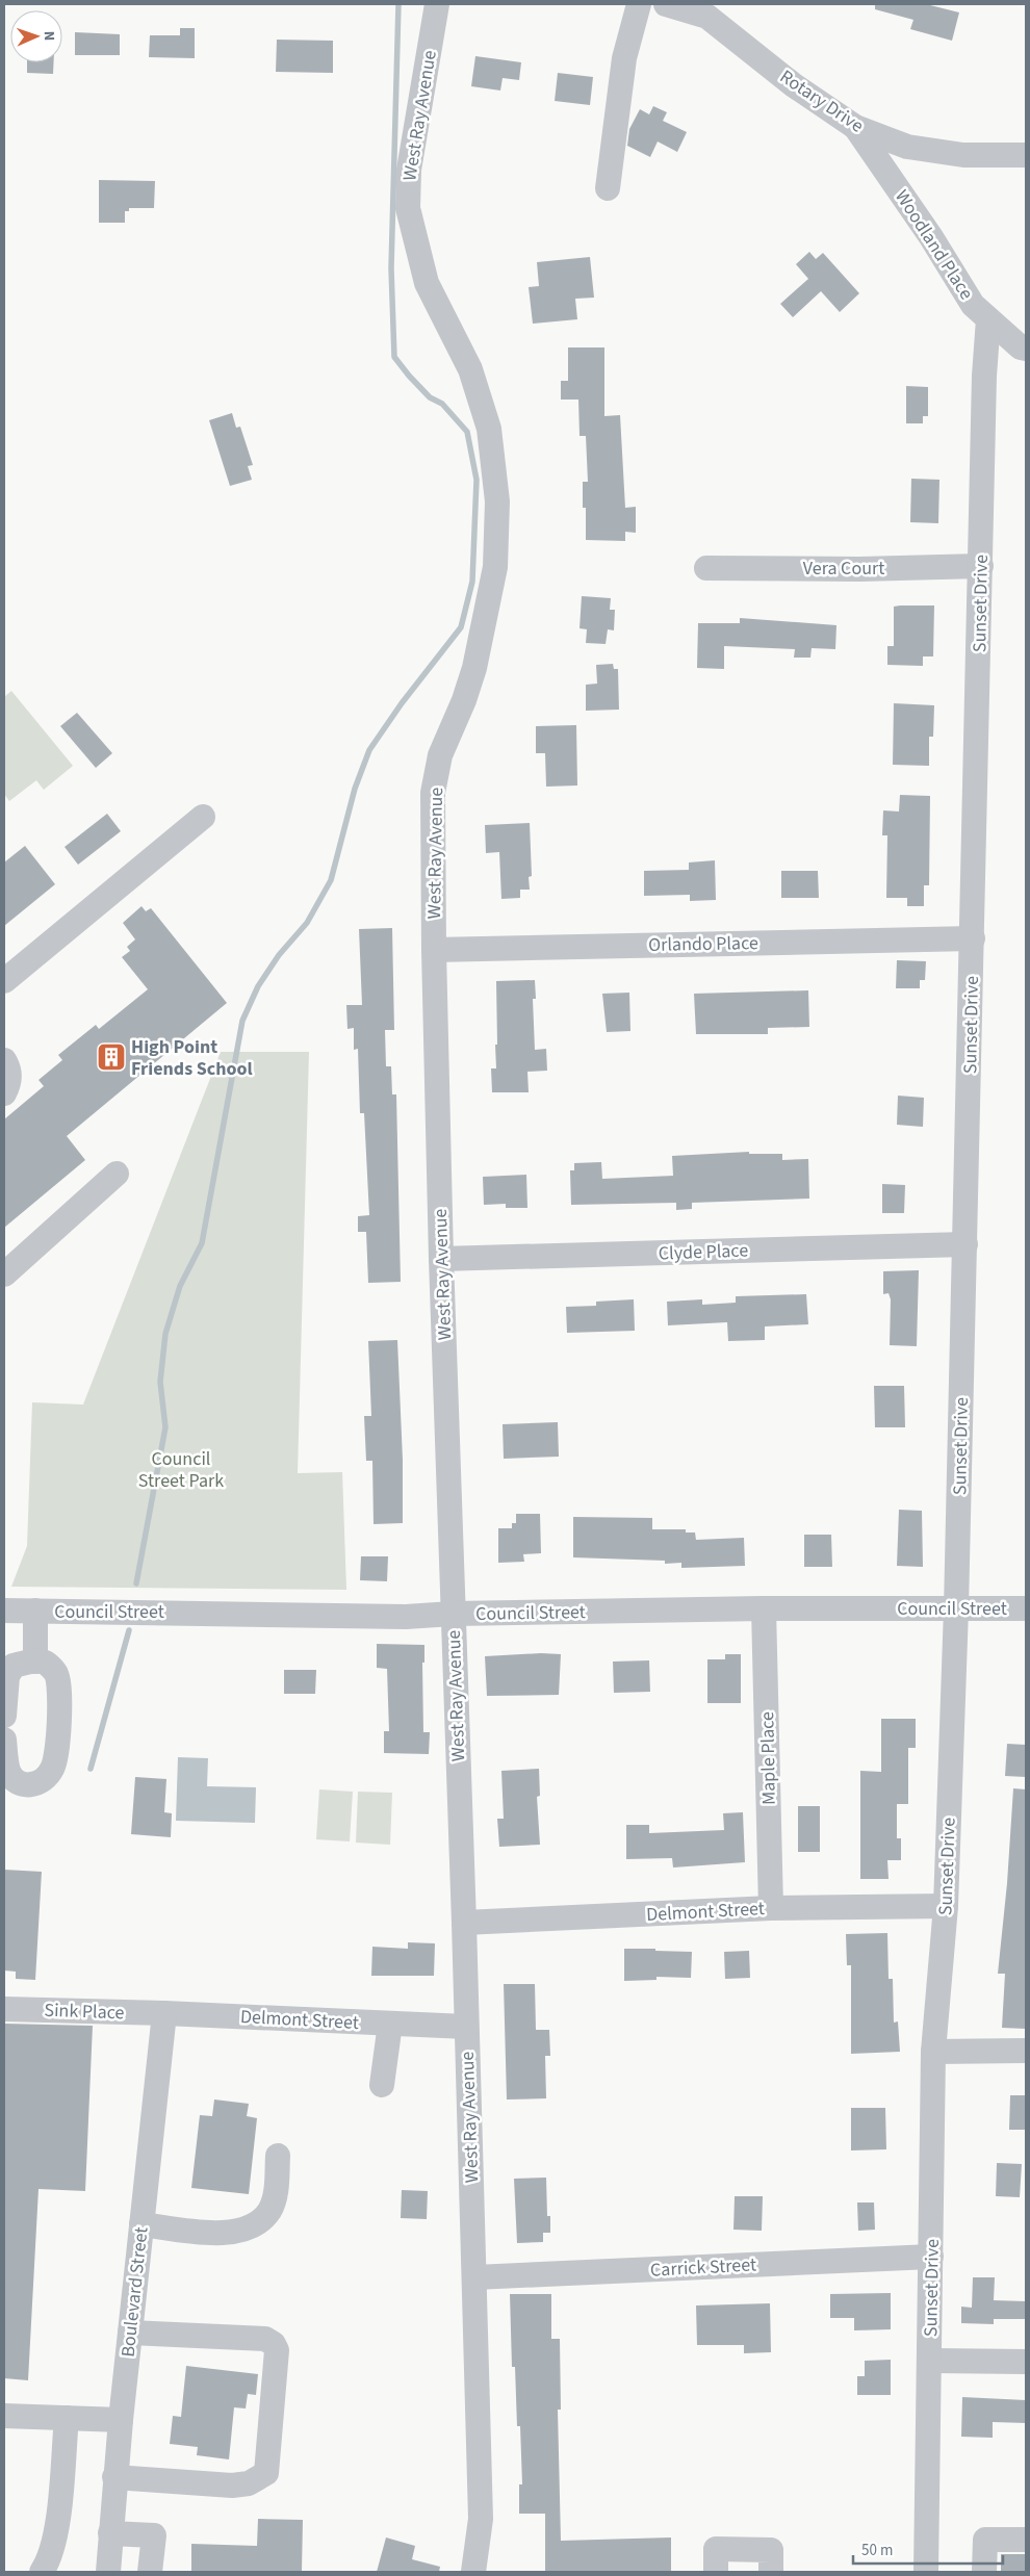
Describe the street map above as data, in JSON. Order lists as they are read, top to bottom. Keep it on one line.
{"streets":{"street":["Rotary Drive","West Ray Avenue","Woodland Place","Vera Court","Sunset Drive","Orlando Place","Clyde Place","Council Street","Maple Place","Delmont Street","Sink Place","Carrick Street","Boulevard Street"]},"crossings":[["Rotary Drive","Woodland Place"],["West Ray Avenue","Orlando Place"],["West Ray Avenue","Clyde Place"],["West Ray Avenue","Council Street"],["West Ray Avenue","Delmont Street"],["West Ray Avenue","Carrick Street"],["Woodland Place","Sunset Drive"],["Vera Court","Sunset Drive"],["Sunset Drive","Orlando Place"],["Sunset Drive","Clyde Place"],["Sunset Drive","Council Street"],["Sunset Drive","Delmont Street"],["Sunset Drive","Carrick Street"],["Council Street","Maple Place"],["Maple Place","Delmont Street"],["Delmont Street","Sink Place"],["Delmont Street","Boulevard Street"],["Sink Place","Boulevard Street"]],"parks":["Council Street Park"],"places":{"building":["High Point Friends School"]},"scale_bar":"50 m","north":"right"}
